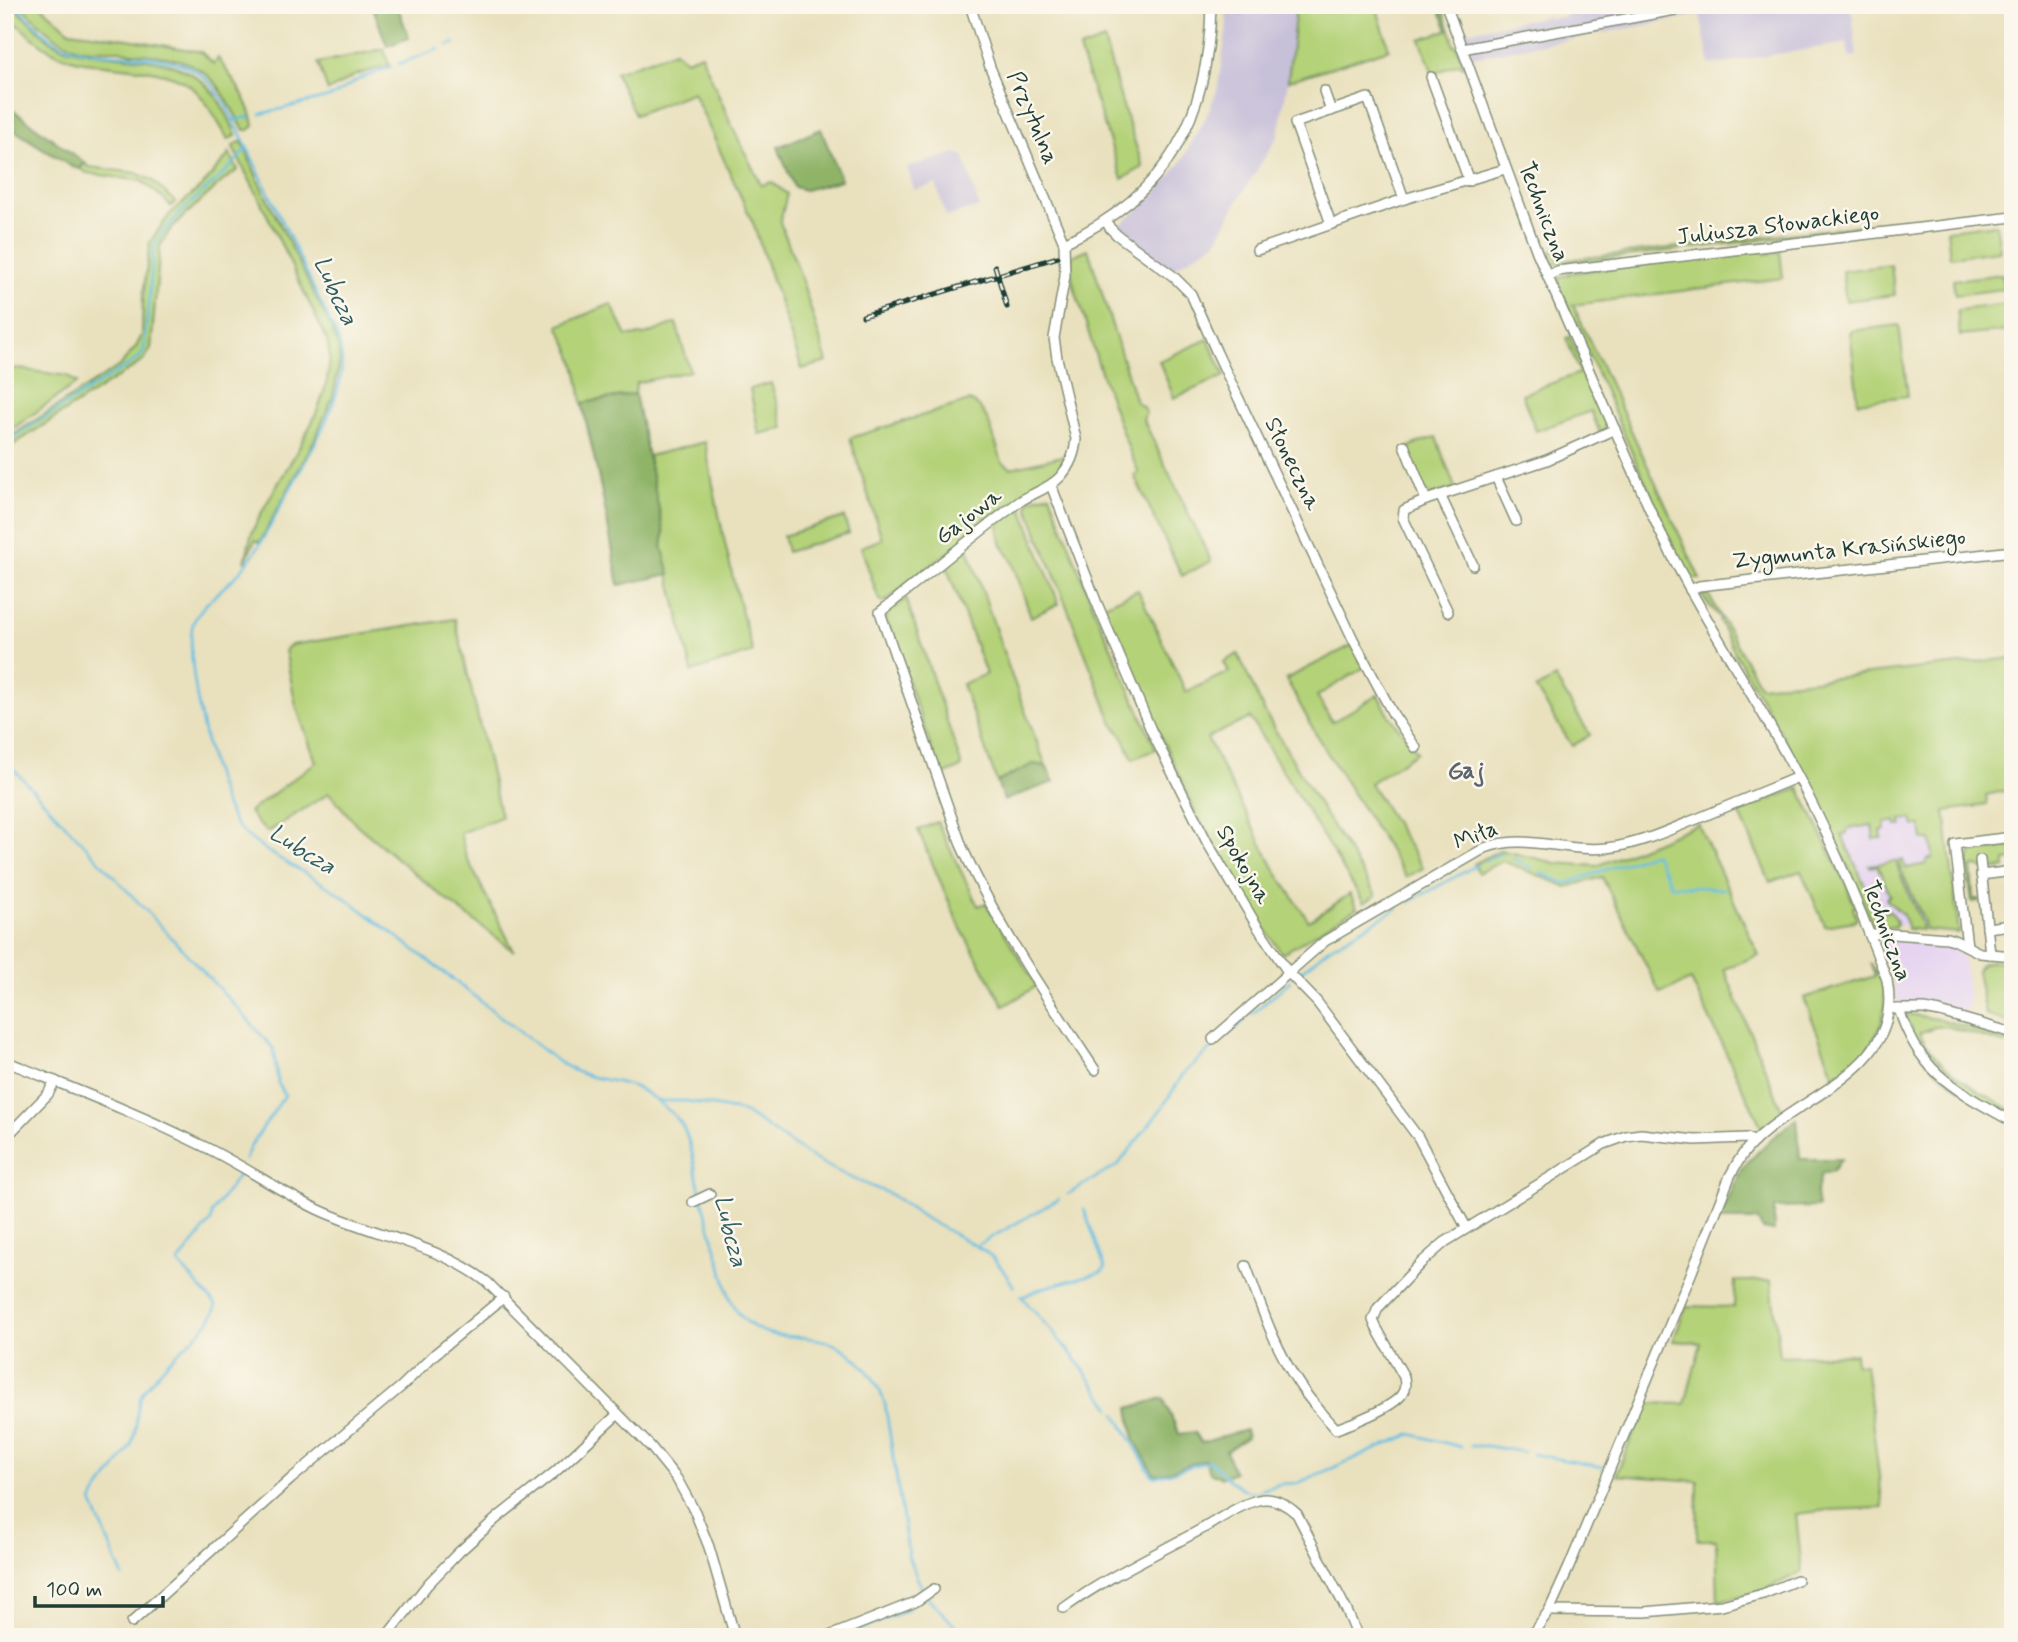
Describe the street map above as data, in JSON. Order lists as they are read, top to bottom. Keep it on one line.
{"streets":{"street":["Przytulna","Techniczna","Juliusza Słowackiego","Słoneczna","Gajowa","Zygmunta Krasińskiego","Miła","Spokojna"]},"crossings":[["Przytulna","Gajowa"],["Techniczna","Juliusza Słowackiego"],["Techniczna","Zygmunta Krasińskiego"],["Techniczna","Miła"],["Gajowa","Spokojna"],["Miła","Spokojna"]],"districts":["Gaj"],"water":["Lubcza"],"scale_bar":"100 m"}
